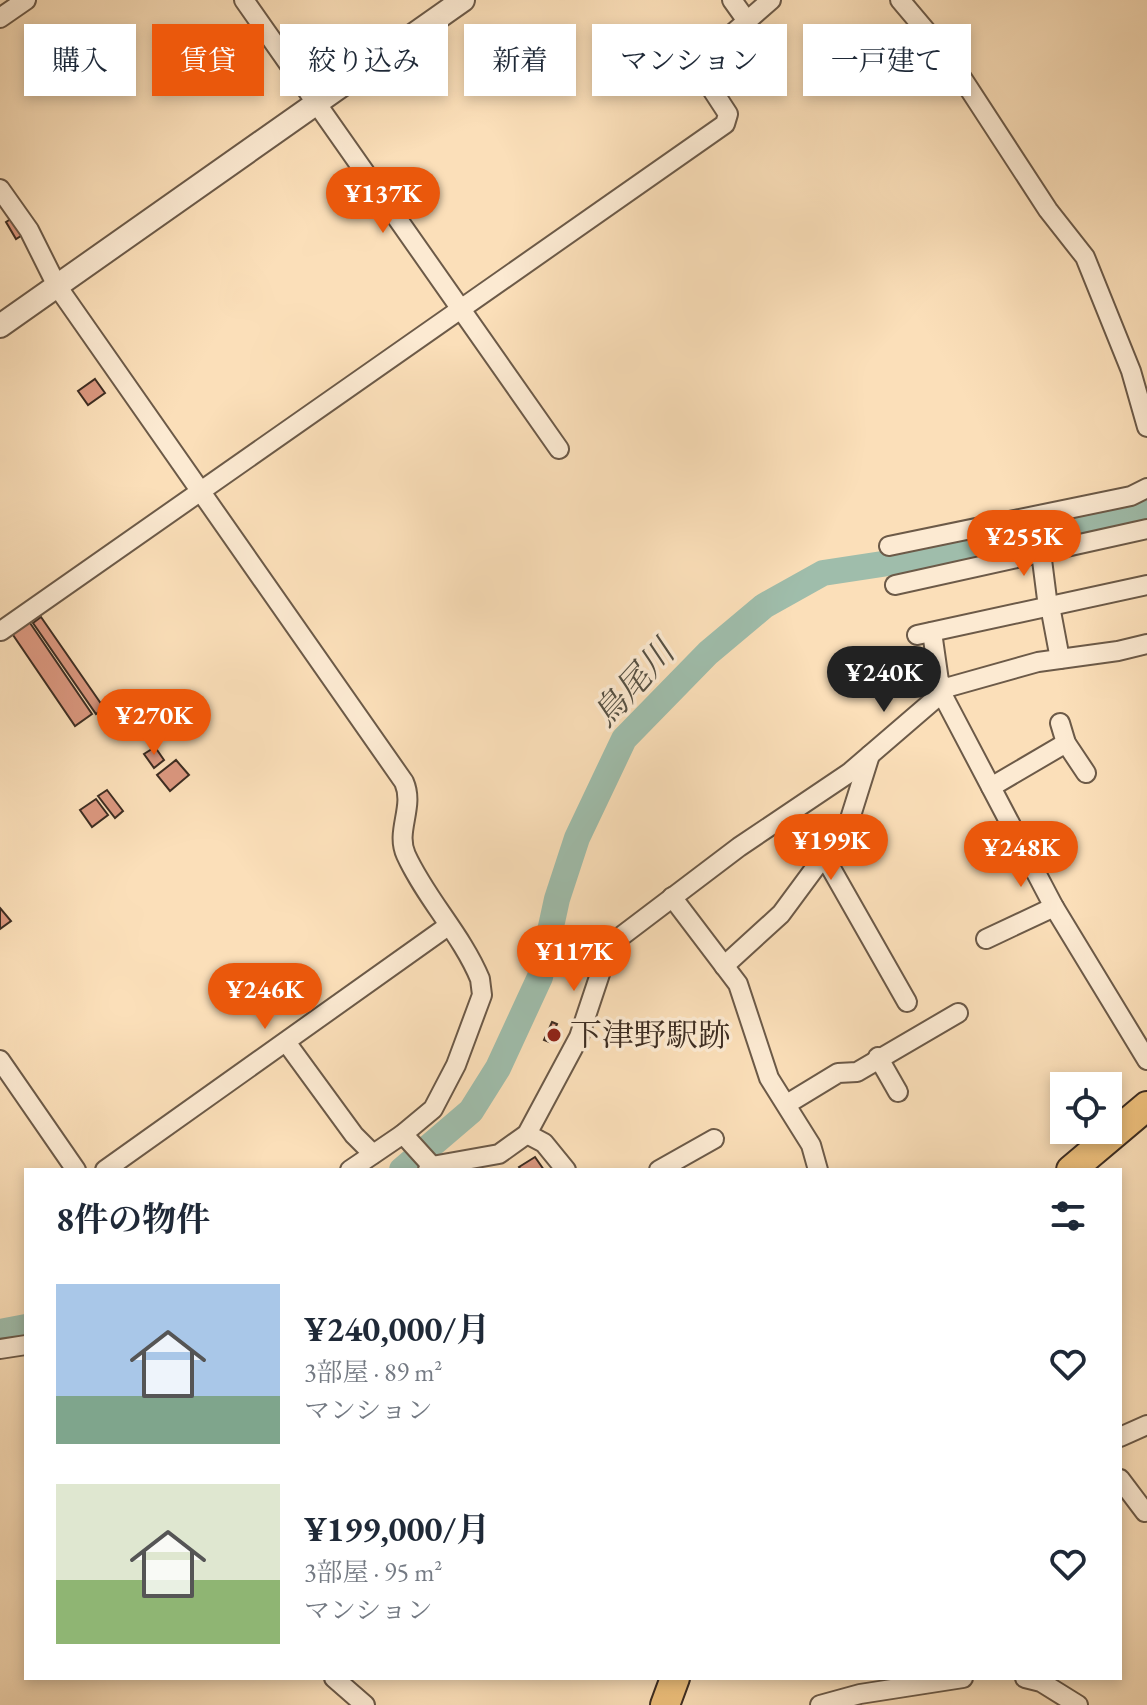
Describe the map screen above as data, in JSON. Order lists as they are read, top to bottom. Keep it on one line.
{"water":["鳥尾川"],"places":["下津野駅跡"],"page":{"chip":["購入","賃貸","絞り込み","新着","マンション","一戸建て"],"price":["¥137K","¥255K","¥240K","¥270K","¥199K","¥248K","¥117K","¥246K"],"heading":"8件の物件","list":[{"name":"¥240,000/月","note":"3部屋 · 89 m² · マンション"},{"name":"¥199,000/月","note":"3部屋 · 95 m² · マンション"}]}}
